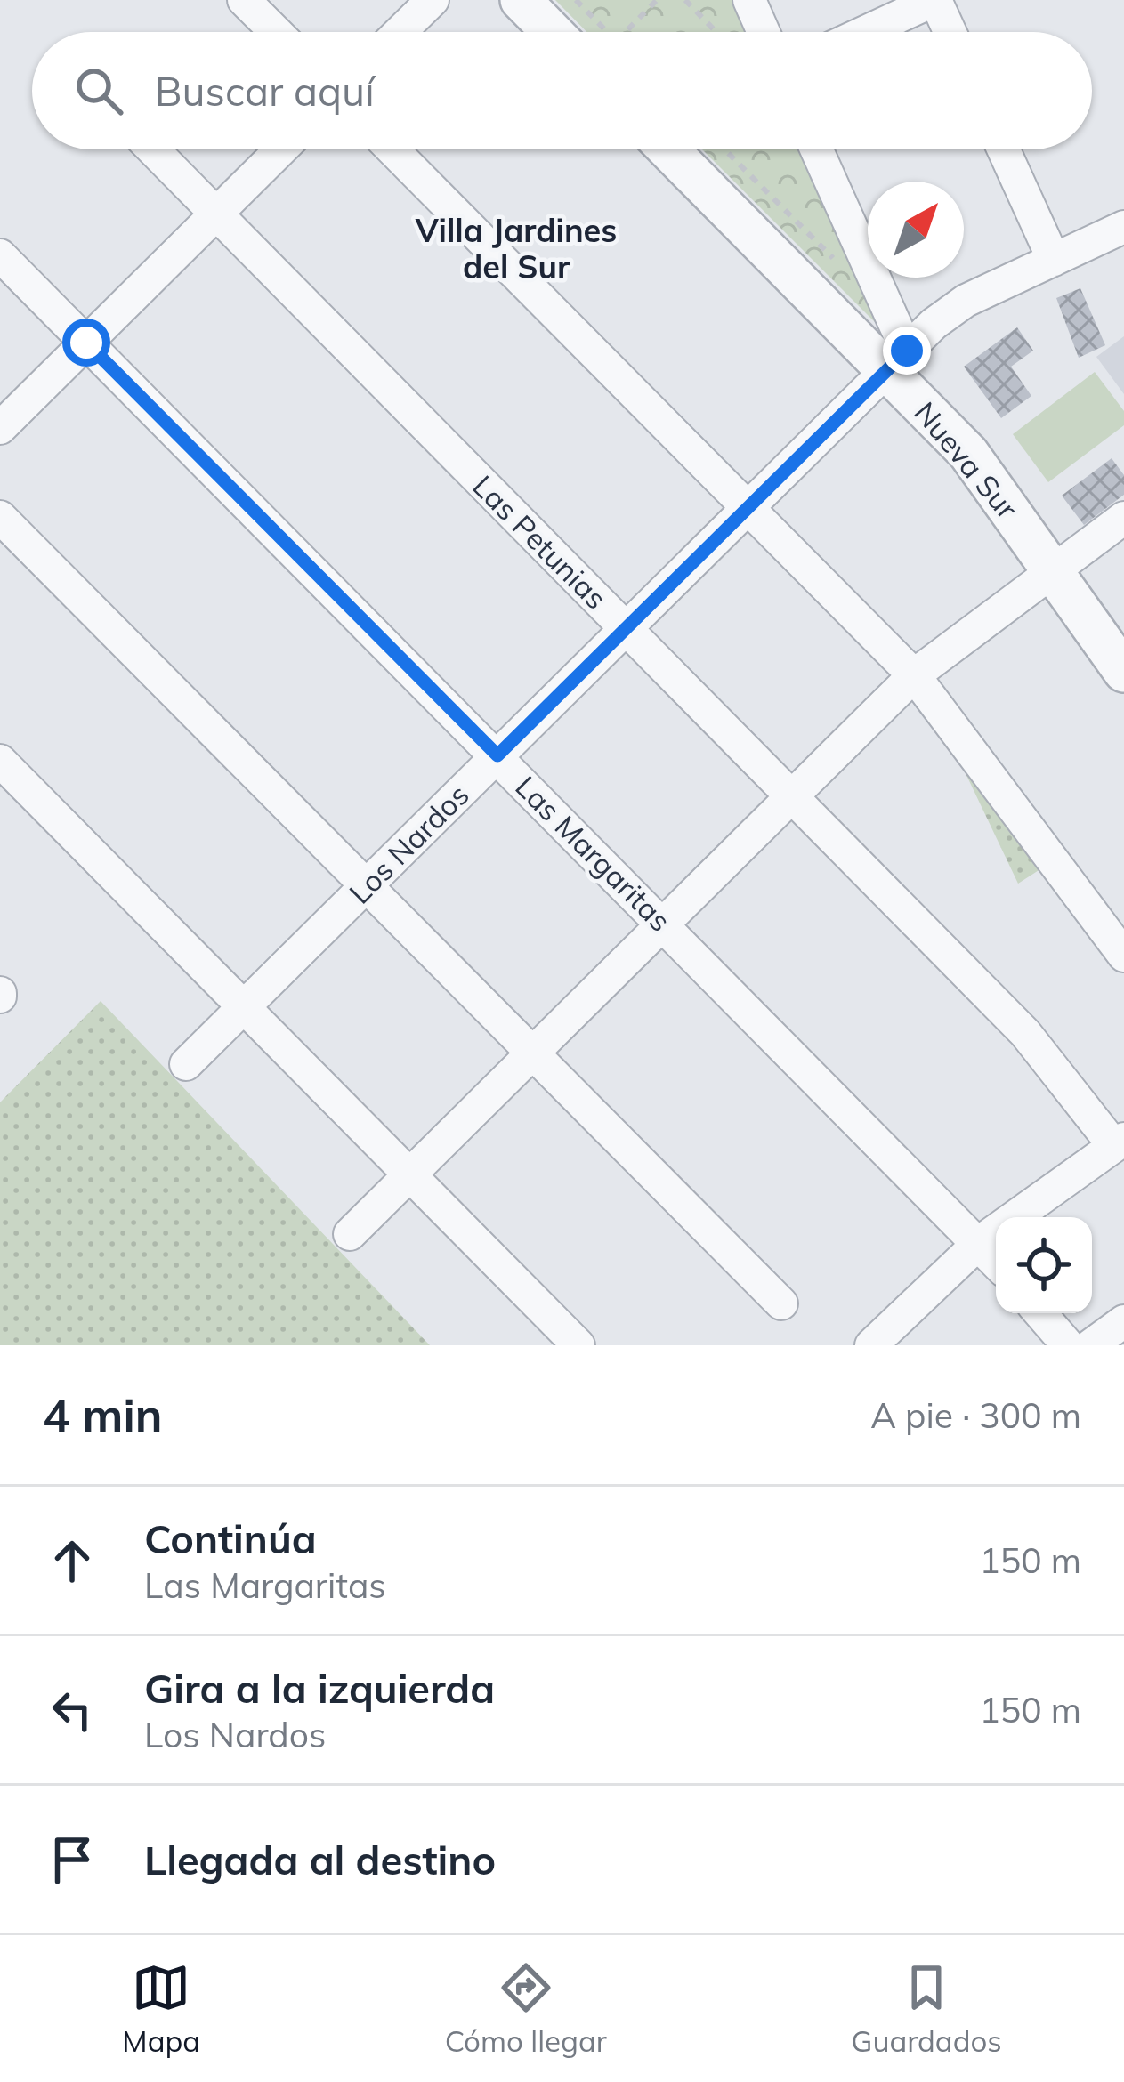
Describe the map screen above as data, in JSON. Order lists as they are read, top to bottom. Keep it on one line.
{"streets":{"street":["Nueva Sur","Las Petunias","Los Nardos","Las Margaritas"]},"crossings":[["Nueva Sur","Los Nardos"],["Las Petunias","Los Nardos"],["Los Nardos","Las Margaritas"]],"districts":["Villa Jardines del Sur"],"north":"top right","page":{"search":"Buscar aquí","heading":["4 min","A pie · 300 m"],"list":[["Continúa","Las Margaritas","150 m"],["Gira a la izquierda","Los Nardos","150 m"],"Llegada al destino"],"nav":["Mapa","Cómo llegar","Guardados"]}}
